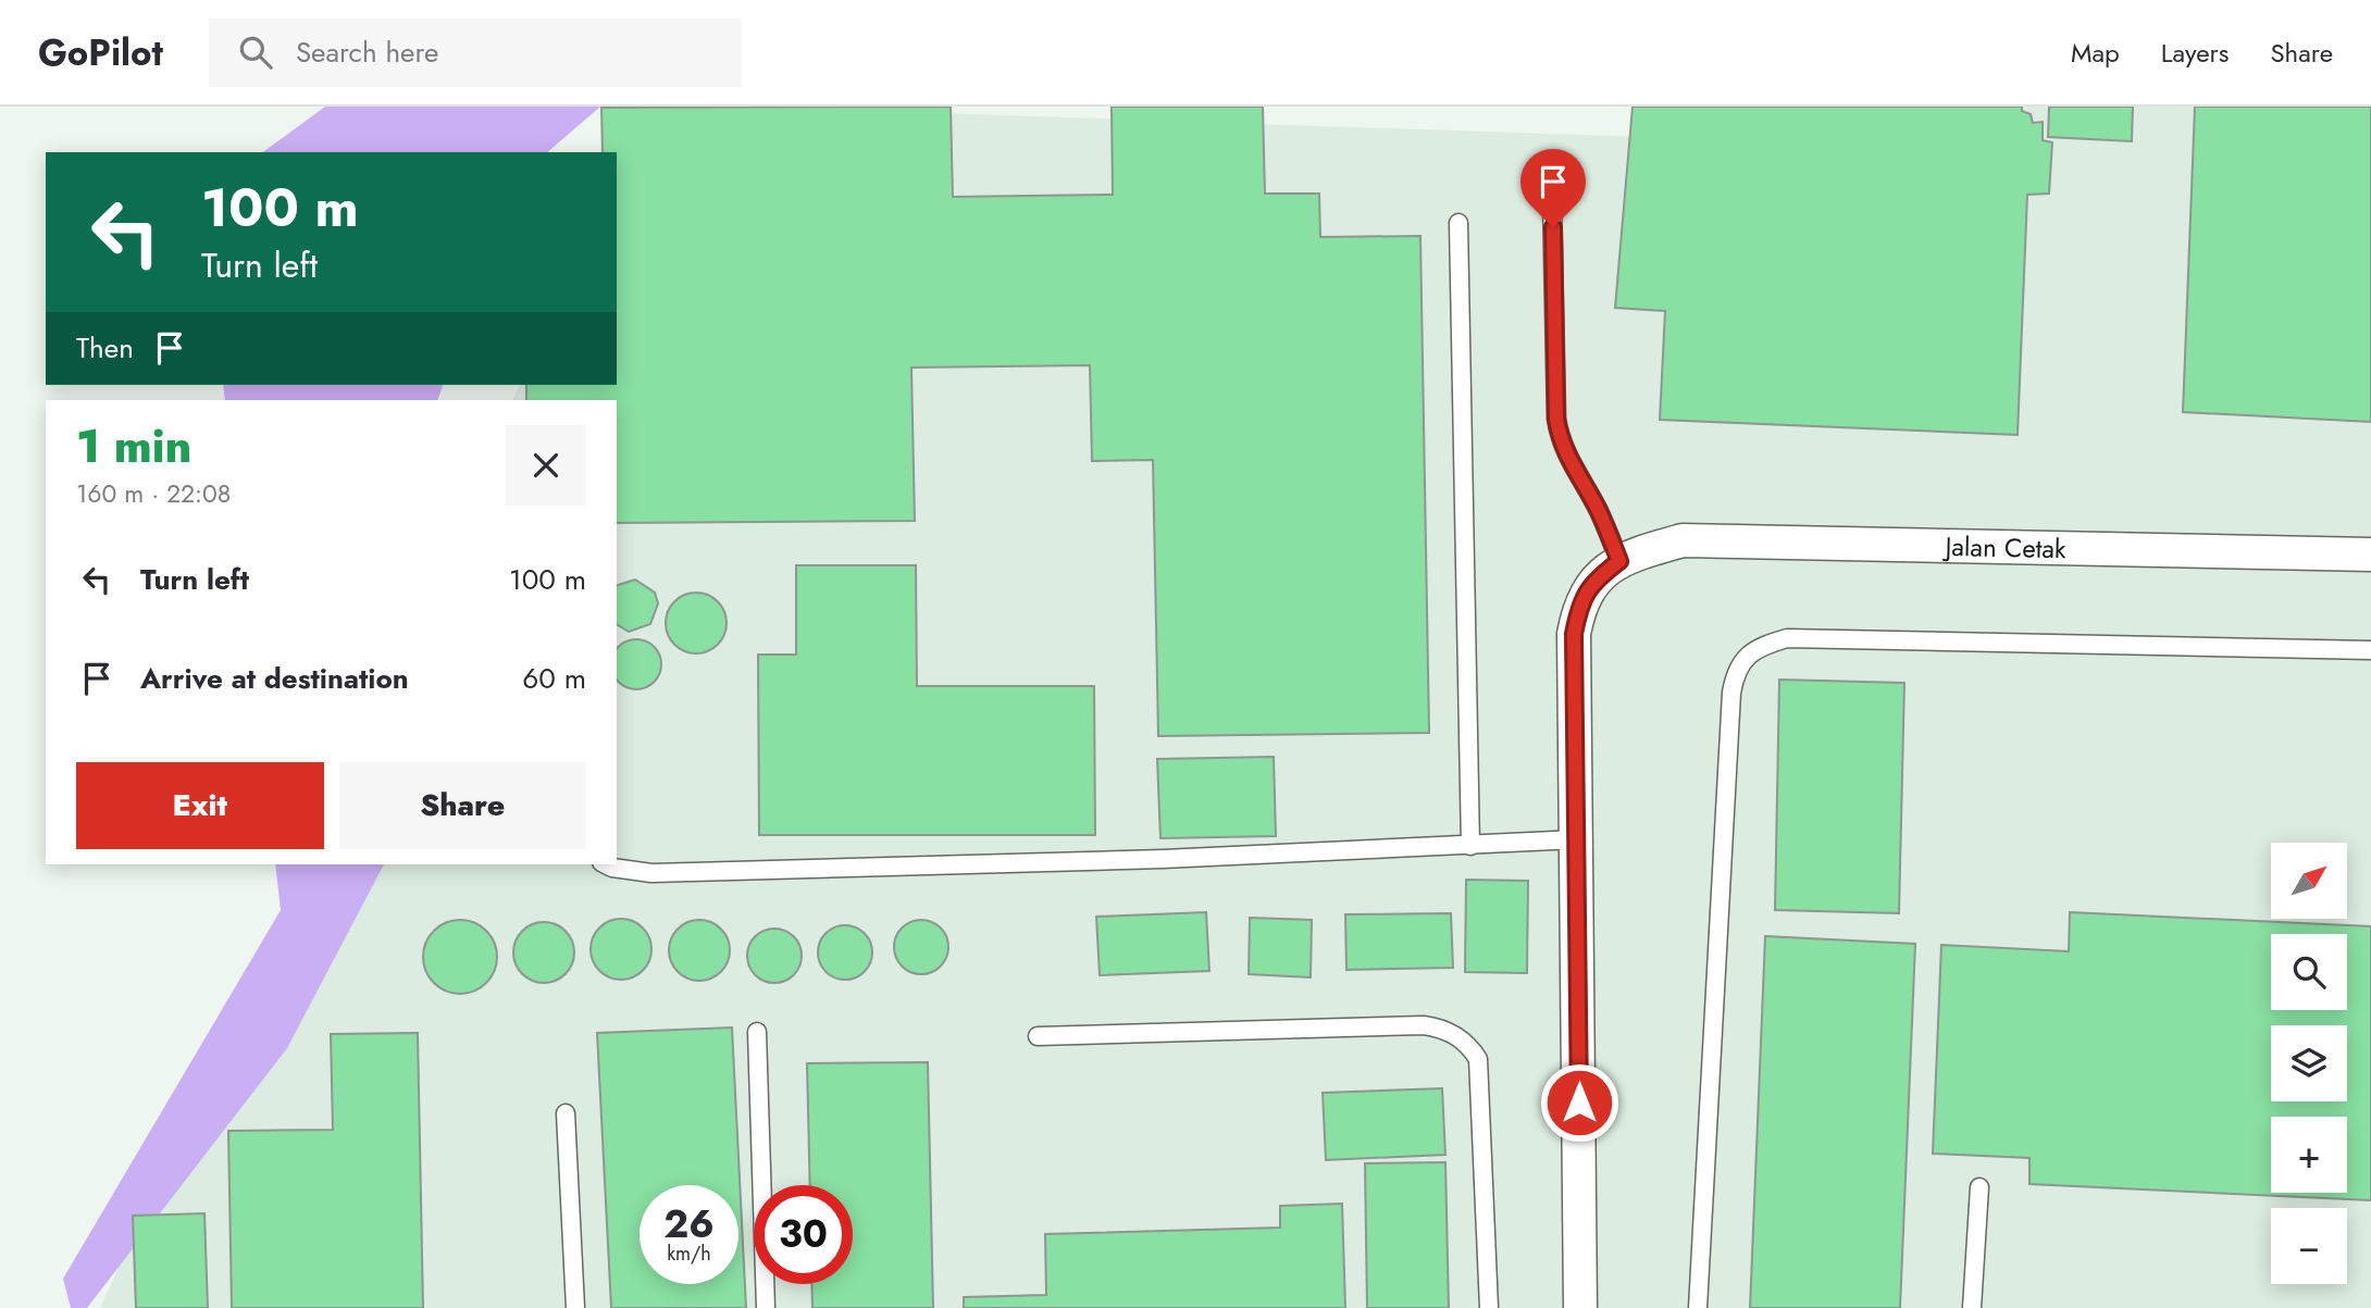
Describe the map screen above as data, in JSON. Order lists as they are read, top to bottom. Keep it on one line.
{"streets":{"street":["Jalan Cetak"]},"north":"top right","page":{"header":"GoPilot","search":"Search here","nav":["Map","Layers","Share"],"turn":["100 m","Turn left"],"then":"Then","heading":["1 min","160 m · 22:08"],"list":[{"name":"Turn left","value":"100 m"},{"name":"Arrive at destination","value":"60 m"}],"buttons":["Exit","Share"],"map_buttons":["+","−"],"speed":"26 km/h","limit":"30"}}
